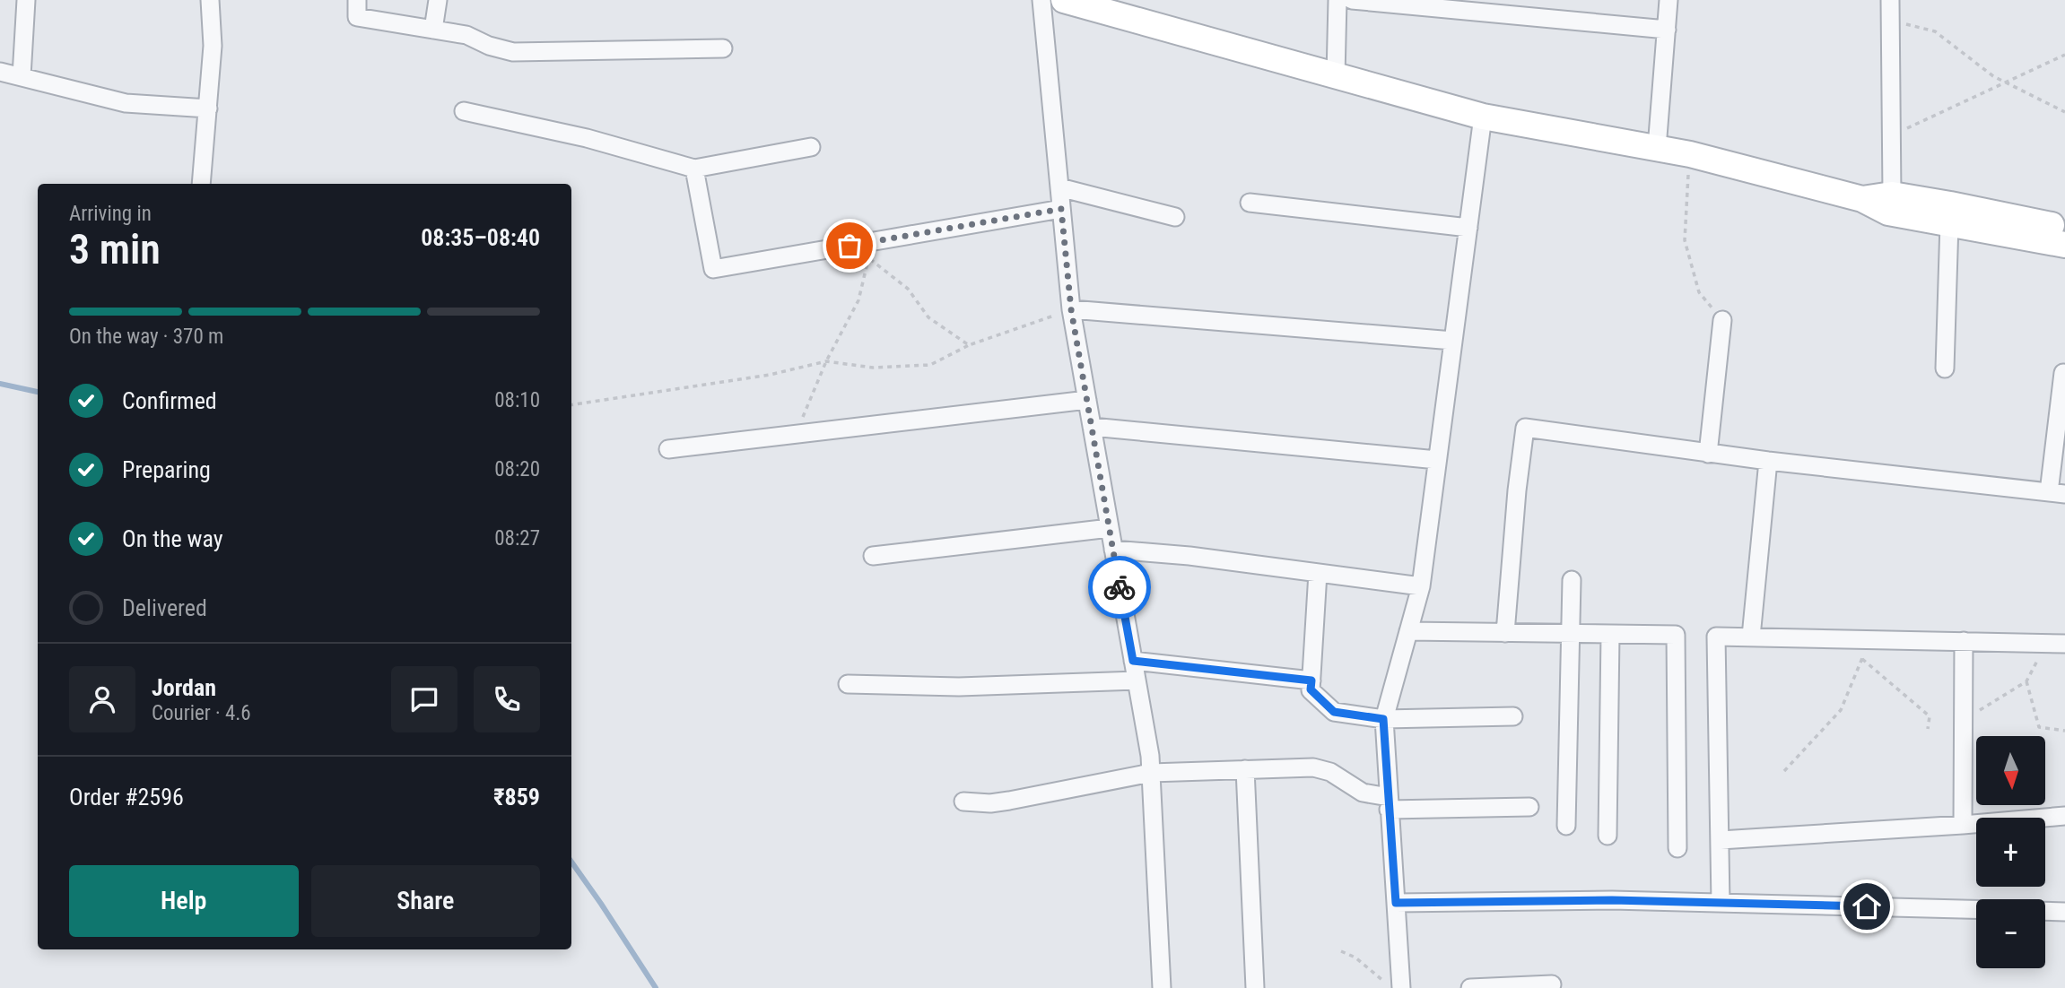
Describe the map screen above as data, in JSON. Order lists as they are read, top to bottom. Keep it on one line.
{"north":"bottom","page":{"heading":["3 min","Arriving in","08:35–08:40"],"panel":["Jordan","Courier · 4.6","Order #2596","₹859"],"bar":"On the way · 370 m","list":[["Confirmed","08:10"],["Preparing","08:20"],["On the way","08:27"],"Delivered"],"map_buttons":["+","−"],"buttons":["Help","Share"]}}
